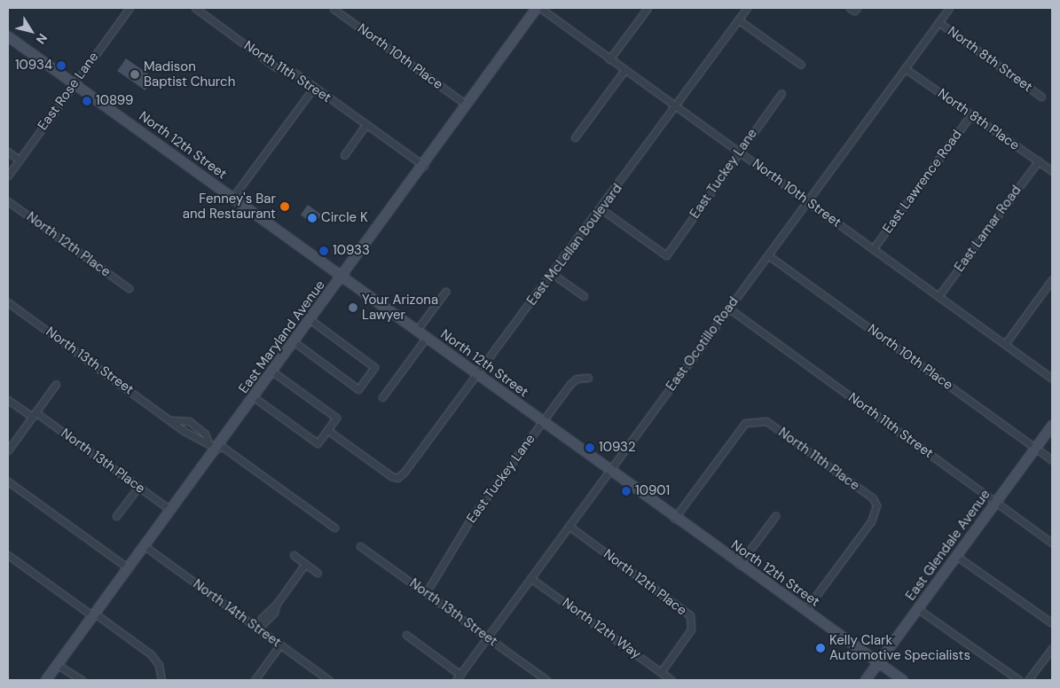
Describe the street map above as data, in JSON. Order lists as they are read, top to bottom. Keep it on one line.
{"streets":{"street":["North 10th Place","North 8th Street","North 11th Street","East Rose Lane","North 8th Place","North 12th Street","East Tuckey Lane","East Lawrence Road","North 10th Street","East Lamar Road","North 12th Place","East McLellan Boulevard","East Maryland Avenue","East Ocotillo Road","North 13th Street","North 11th Place","North 13th Place","East Glendale Avenue","North 14th Street","North 12th Way"]},"crossings":[["North 10th Place","East Maryland Avenue"],["North 10th Place","East Ocotillo Road"],["North 10th Place","East Glendale Avenue"],["North 8th Street","East Ocotillo Road"],["North 11th Street","East Maryland Avenue"],["North 11th Street","East Ocotillo Road"],["North 11th Street","East Glendale Avenue"],["East Rose Lane","North 12th Street"],["North 8th Place","East Lawrence Road"],["North 8th Place","East Lamar Road"],["North 8th Place","East Ocotillo Road"],["North 12th Street","East Tuckey Lane"],["North 12th Street","East McLellan Boulevard"],["North 12th Street","East Maryland Avenue"],["North 12th Street","East Ocotillo Road"],["North 12th Street","North 11th Place"],["North 12th Street","East Glendale Avenue"],["East Tuckey Lane","North 10th Street"],["East Tuckey Lane","East McLellan Boulevard"],["East Tuckey Lane","North 13th Street"],["East Lawrence Road","North 10th Street"],["North 10th Street","East Lamar Road"],["North 10th Street","East McLellan Boulevard"],["North 10th Street","East Maryland Avenue"],["North 10th Street","East Ocotillo Road"],["North 12th Place","East Ocotillo Road"],["North 12th Place","North 12th Way"],["East Maryland Avenue","North 13th Street"],["East Maryland Avenue","North 13th Place"],["East Maryland Avenue","North 14th Street"],["East Ocotillo Road","North 13th Street"],["East Ocotillo Road","North 12th Way"]],"places":["10934","Madison Baptist Church","10899","Fenney's Bar and Restaurant","Circle K","10933","Your Arizona Lawyer","10932","10901","Kelly Clark Automotive Specialists"],"north":"bottom right"}
